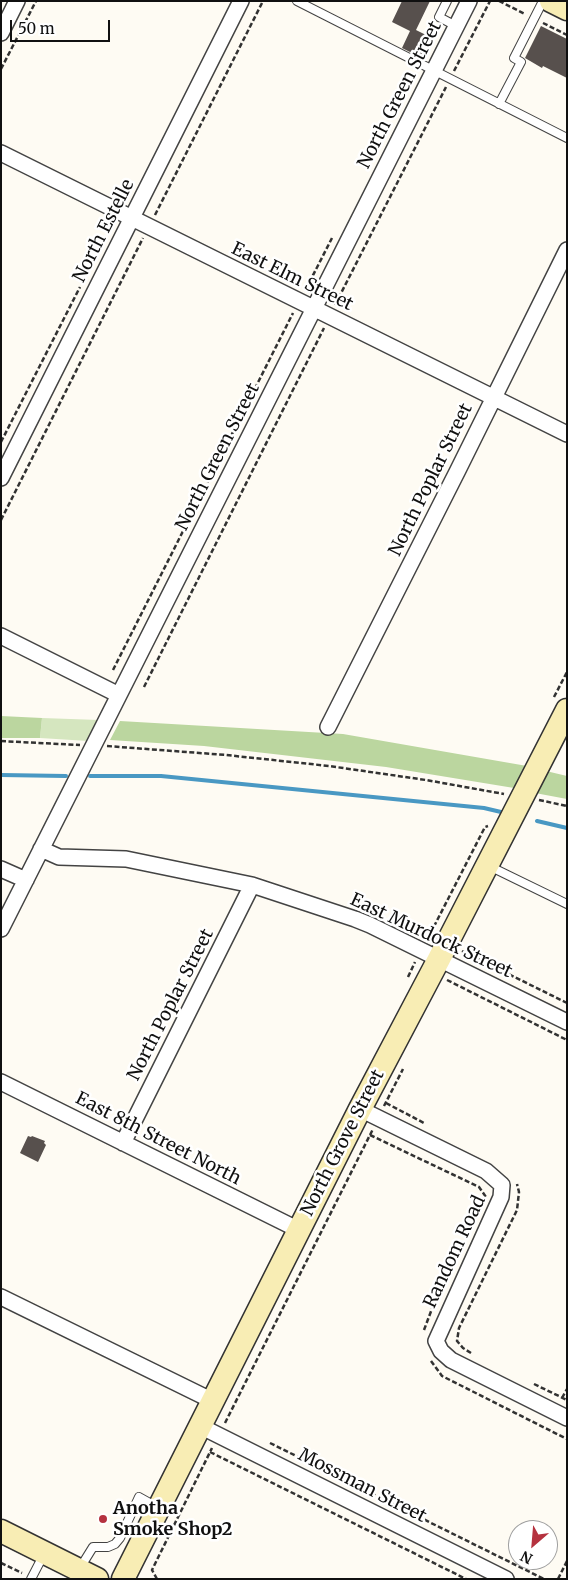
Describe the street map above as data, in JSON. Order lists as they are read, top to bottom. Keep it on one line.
{"streets":{"street":["North Green Street","North Estelle","East Elm Street","North Poplar Street","East Murdock Street","East 8th Street North","North Grove Street","Random Road","Mossman Street"]},"crossings":[["North Green Street","East Elm Street"],["North Green Street","East Murdock Street"],["North Estelle","East Elm Street"],["East Elm Street","North Poplar Street"],["North Poplar Street","East Murdock Street"],["North Poplar Street","East 8th Street North"],["East Murdock Street","North Grove Street"],["East 8th Street North","North Grove Street"],["North Grove Street","Random Road"],["North Grove Street","Mossman Street"]],"places":["Anotha Smoke Shop2"],"scale_bar":"50 m","north":"bottom left"}
